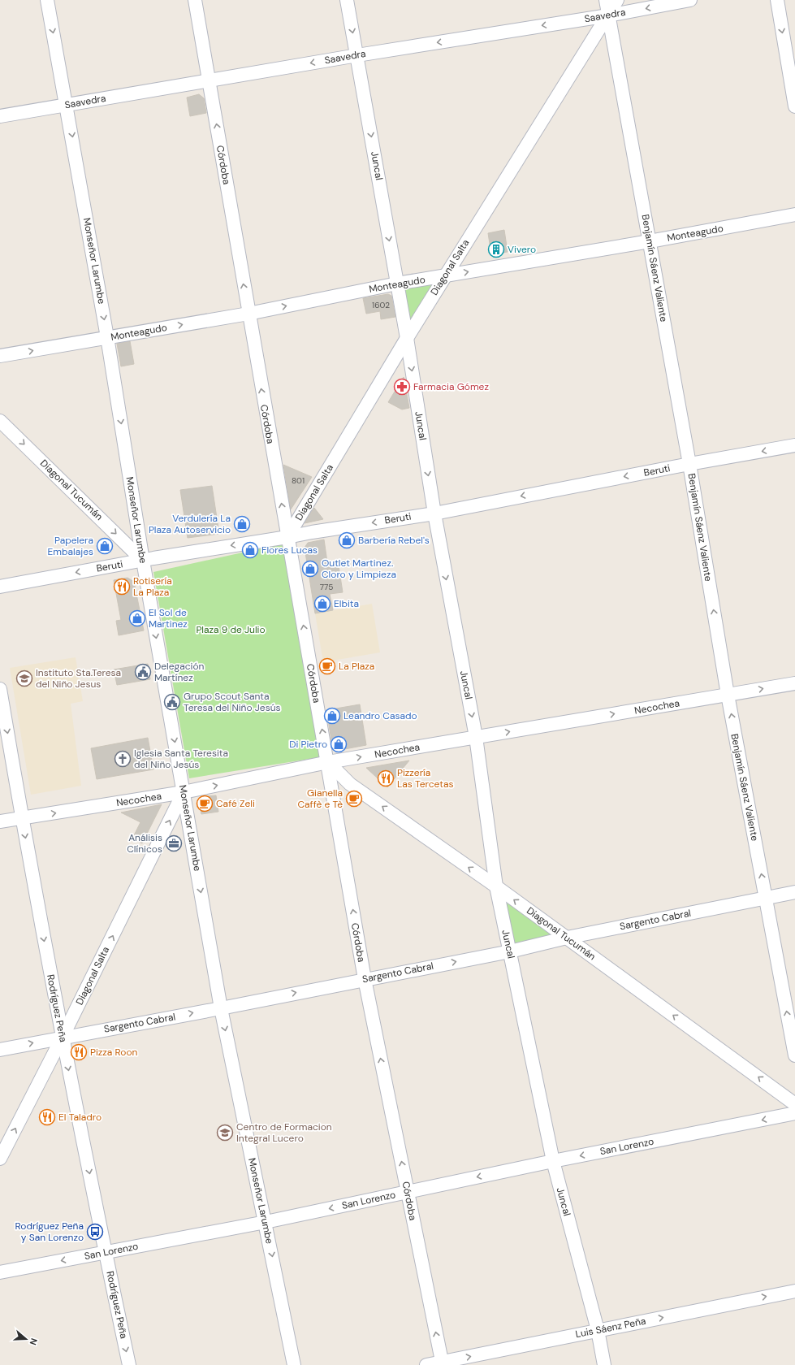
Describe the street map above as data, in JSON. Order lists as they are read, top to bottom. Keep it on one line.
{"streets":{"street":["Saavedra","Córdoba","Juncal","Monteagudo","Monseñor Larumbe","Diagonal Salta","Benjamín Sáenz Valiente","Beruti","Diagonal Tucumán","Necochea","Sargento Cabral","Rodríguez Peña","San Lorenzo","Luis Sáenz Peña"]},"crossings":[["Saavedra","Córdoba"],["Saavedra","Juncal"],["Saavedra","Monseñor Larumbe"],["Saavedra","Diagonal Salta"],["Saavedra","Benjamín Sáenz Valiente"],["Córdoba","Monteagudo"],["Córdoba","Diagonal Salta"],["Córdoba","Beruti"],["Córdoba","Diagonal Tucumán"],["Córdoba","Necochea"],["Córdoba","Sargento Cabral"],["Córdoba","San Lorenzo"],["Córdoba","Luis Sáenz Peña"],["Juncal","Monteagudo"],["Juncal","Diagonal Salta"],["Juncal","Beruti"],["Juncal","Diagonal Tucumán"],["Juncal","Necochea"],["Juncal","Sargento Cabral"],["Juncal","San Lorenzo"],["Juncal","Luis Sáenz Peña"],["Monteagudo","Monseñor Larumbe"],["Monteagudo","Diagonal Salta"],["Monteagudo","Benjamín Sáenz Valiente"],["Monseñor Larumbe","Diagonal Salta"],["Monseñor Larumbe","Beruti"],["Monseñor Larumbe","Diagonal Tucumán"],["Monseñor Larumbe","Necochea"],["Monseñor Larumbe","Sargento Cabral"],["Monseñor Larumbe","San Lorenzo"],["Diagonal Salta","Benjamín Sáenz Valiente"],["Diagonal Salta","Beruti"],["Diagonal Salta","Necochea"],["Diagonal Salta","Sargento Cabral"],["Diagonal Salta","Rodríguez Peña"],["Benjamín Sáenz Valiente","Beruti"],["Benjamín Sáenz Valiente","Necochea"],["Benjamín Sáenz Valiente","Sargento Cabral"],["Beruti","Diagonal Tucumán"],["Diagonal Tucumán","Necochea"],["Diagonal Tucumán","Sargento Cabral"],["Necochea","Rodríguez Peña"],["Sargento Cabral","Rodríguez Peña"],["Rodríguez Peña","San Lorenzo"]],"one_way":["Saavedra","Córdoba","Juncal","Monteagudo","Monseñor Larumbe","Diagonal Salta","Benjamín Sáenz Valiente","Beruti","Necochea","Sargento Cabral","Rodríguez Peña","San Lorenzo","Luis Sáenz Peña"],"parks":["Plaza 9 de Julio"],"places":{"building":["Vivero"],"pharmacy":["Farmacia Gómez"],"shop":["Verdulería La Plaza Autoservicio","Barbería Rebel's","Papelera Embalajes","Flores Lucas","Outlet Martinez. Cloro y Limpieza","Elbita","El Sol de Martinez","Leandro Casado","Di Pietro"],"restaurant":["Rotisería La Plaza","Pizzería Las Tercetas","Pizza Roon","El Taladro"],"cafe":["La Plaza","Gianella Caffè e Tè","Café Zeli"],"public building":["Delegación Martínez","Grupo Scout Santa Teresa del Niño Jesús"],"school or university":["Instituto Sta.Teresa del Niño Jesus","Centro de Formacion Integral Lucero"],"church":["Iglesia Santa Teresita del Niño Jesús"],"office":["Análisis Clínicos"],"bus stop":["Rodríguez Peña y San Lorenzo"]},"house_numbers":["1602","801","775"],"north":"right"}
